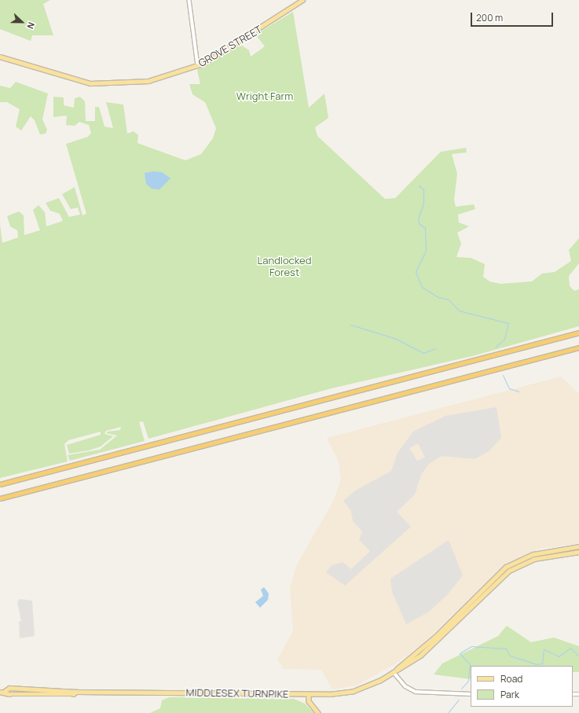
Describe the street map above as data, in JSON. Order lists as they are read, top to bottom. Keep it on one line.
{"streets":{"main road":["GROVE STREET","MIDDLESEX TURNPIKE"]},"parks":["Wright Farm","Landlocked Forest"],"legend":["Road","Park"],"scale_bar":"200 m","north":"right"}
